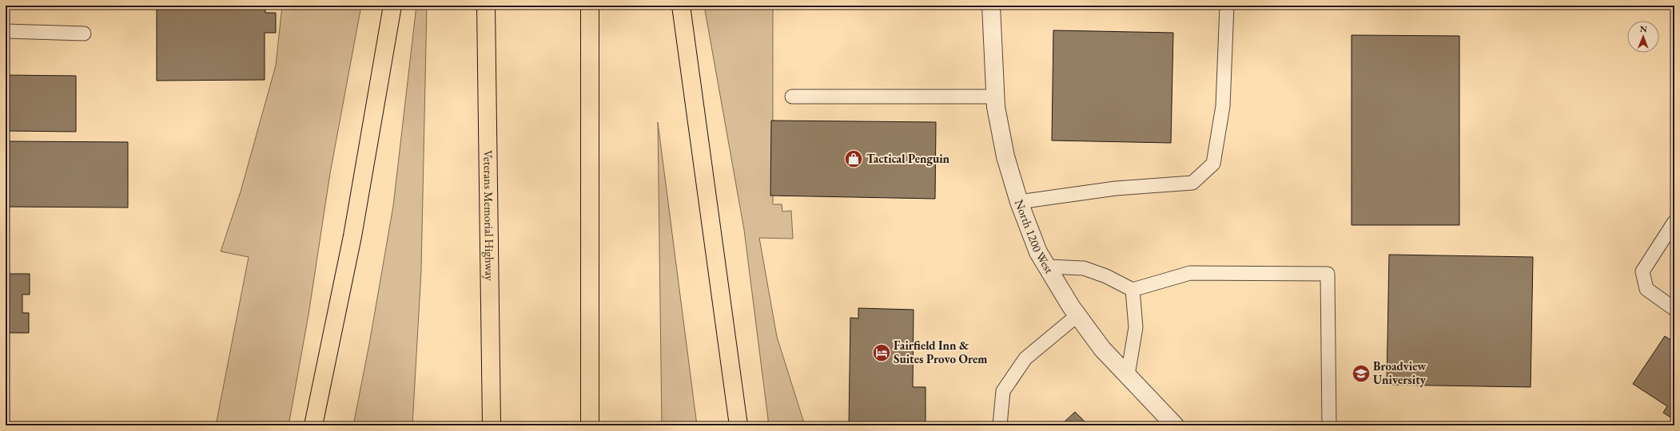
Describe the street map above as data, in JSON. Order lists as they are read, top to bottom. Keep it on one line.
{"streets":{"highway":["Veterans Memorial Highway"],"street":["North 1200 West"]},"places":{"shop":["Tactical Penguin"],"hotel":["Fairfield Inn & Suites Provo Orem"],"school or university":["Broadview University"]},"north":"top"}
